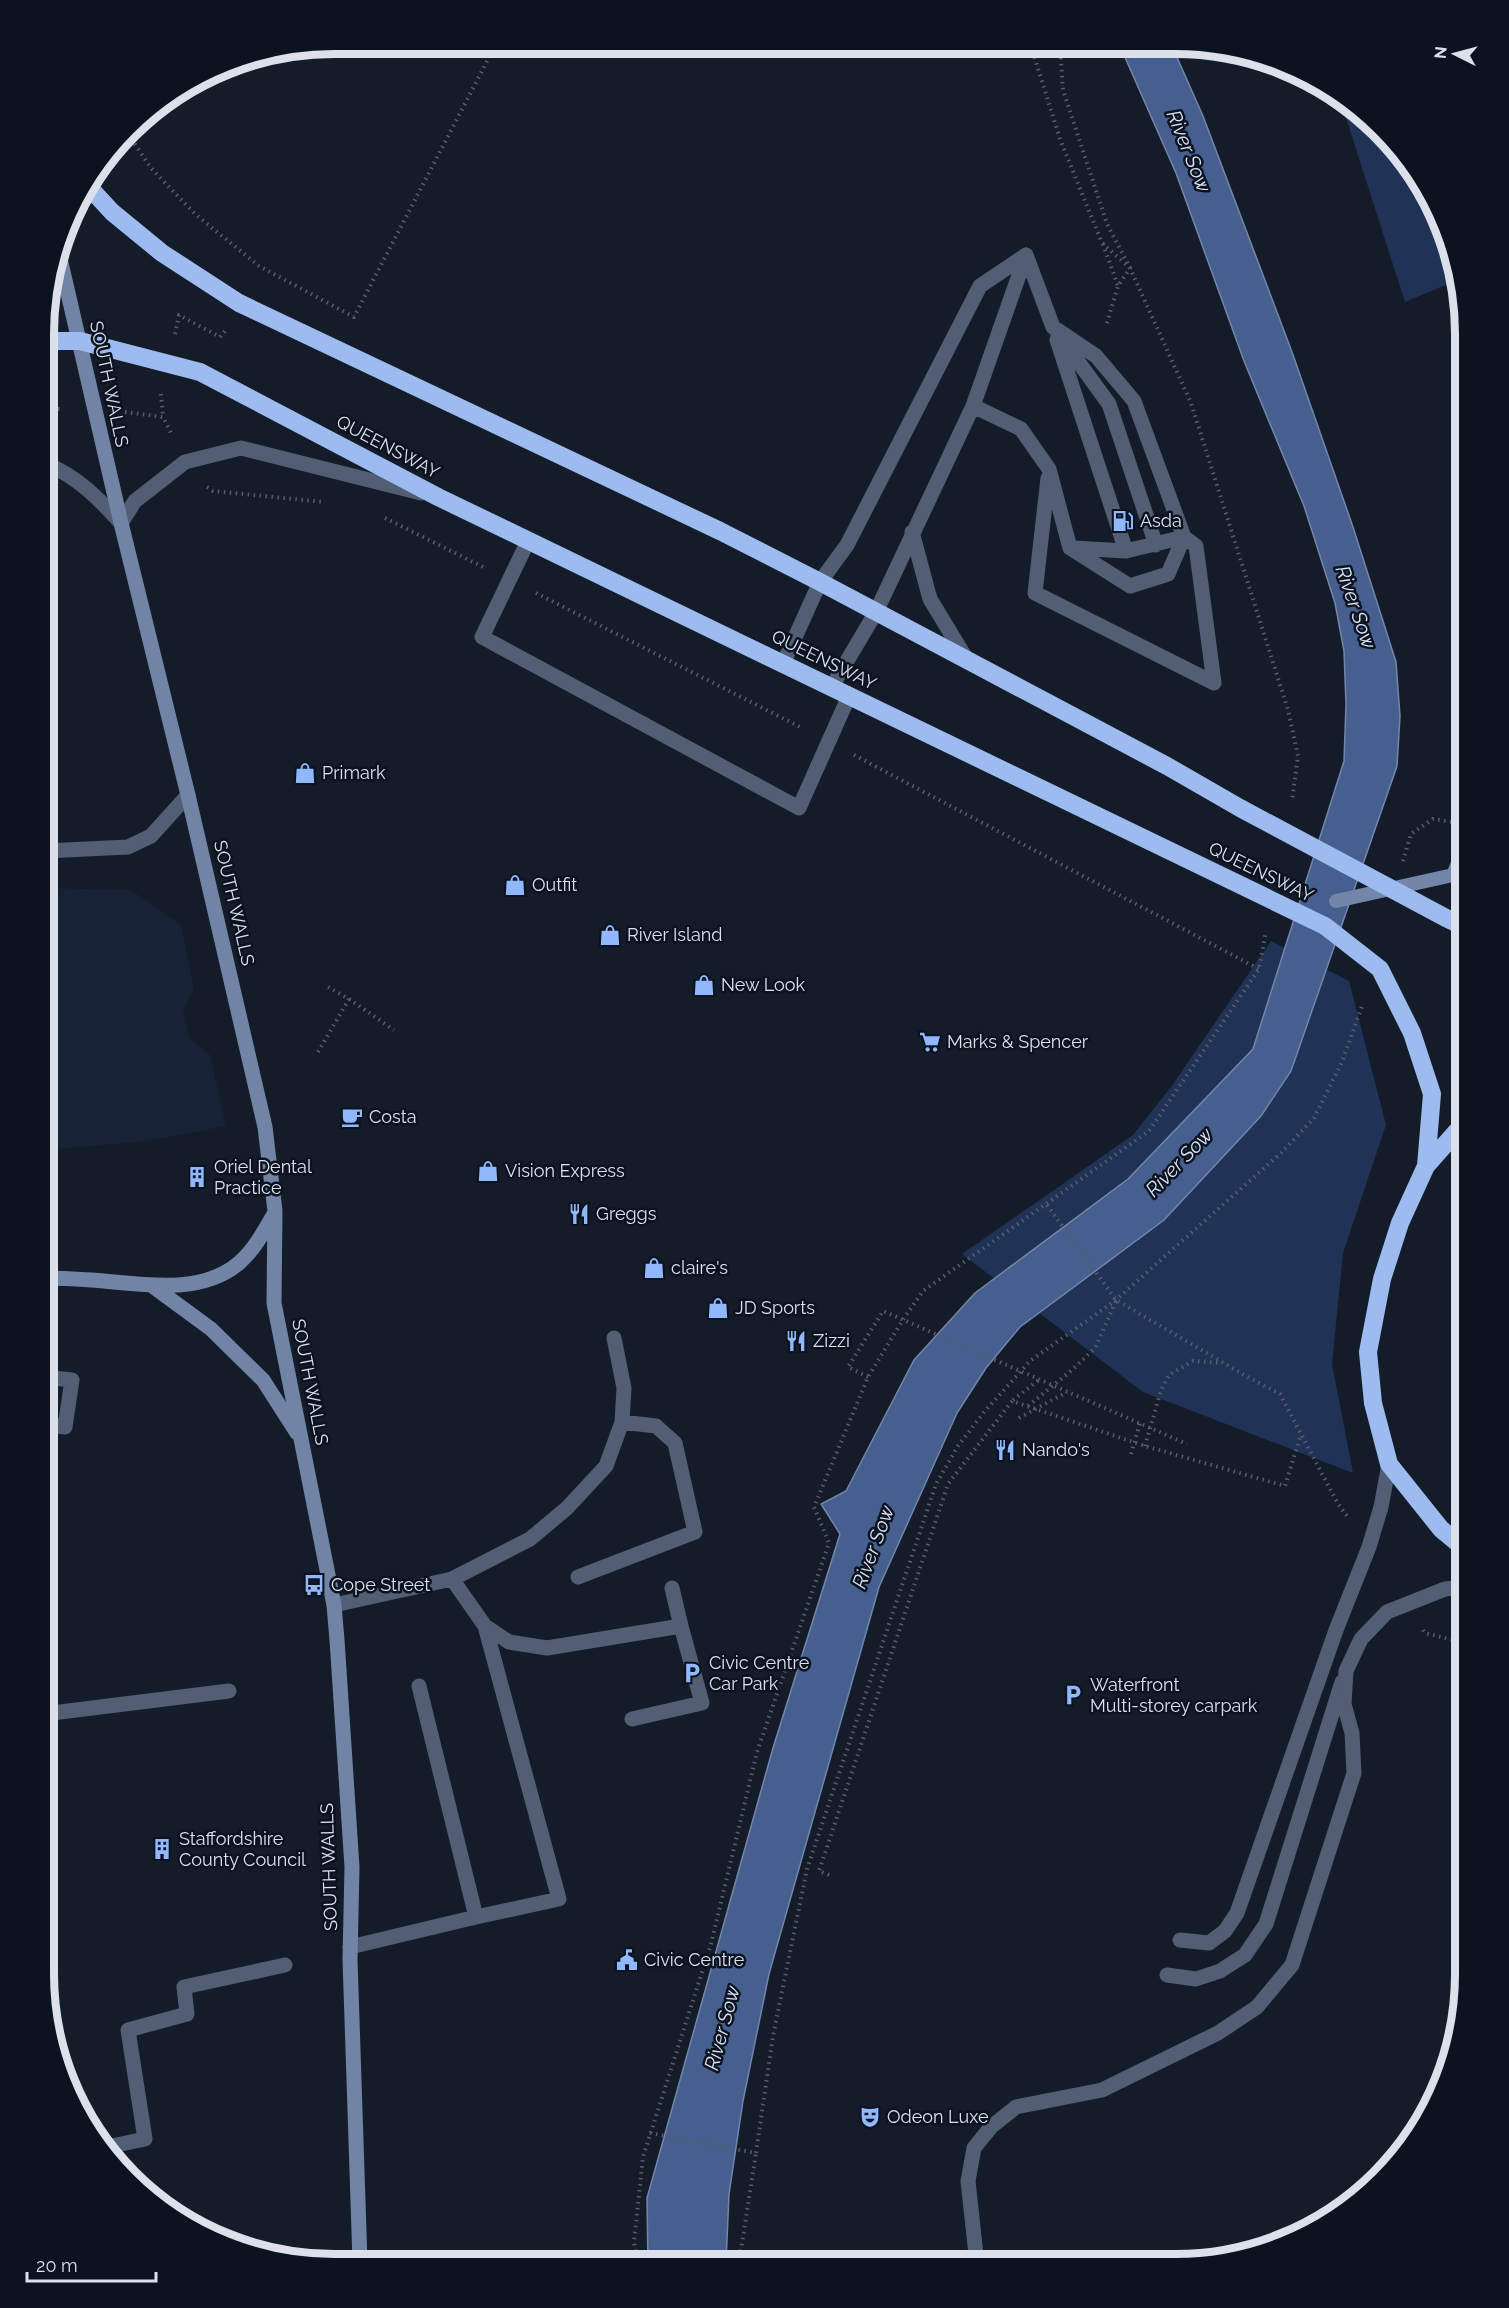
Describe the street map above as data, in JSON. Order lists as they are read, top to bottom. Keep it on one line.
{"streets":{"highway":["QUEENSWAY"],"street":["SOUTH WALLS"]},"crossings":[["SOUTH WALLS","QUEENSWAY"]],"water":["River Sow"],"places":{"fuel station":["Asda"],"shop":["Primark","Outfit","River Island","New Look","Vision Express","claire's","JD Sports"],"supermarket":["Marks & Spencer"],"cafe":["Costa"],"building":["Oriel Dental Practice","Staffordshire County Council"],"restaurant":["Greggs","Zizzi","Nando's"],"bus stop":["Cope Street"],"parking":["Civic Centre Car Park","Waterfront Multi-storey carpark"],"public building":["Civic Centre"],"theatre":["Odeon Luxe"]},"scale_bar":"20 m","north":"left"}
